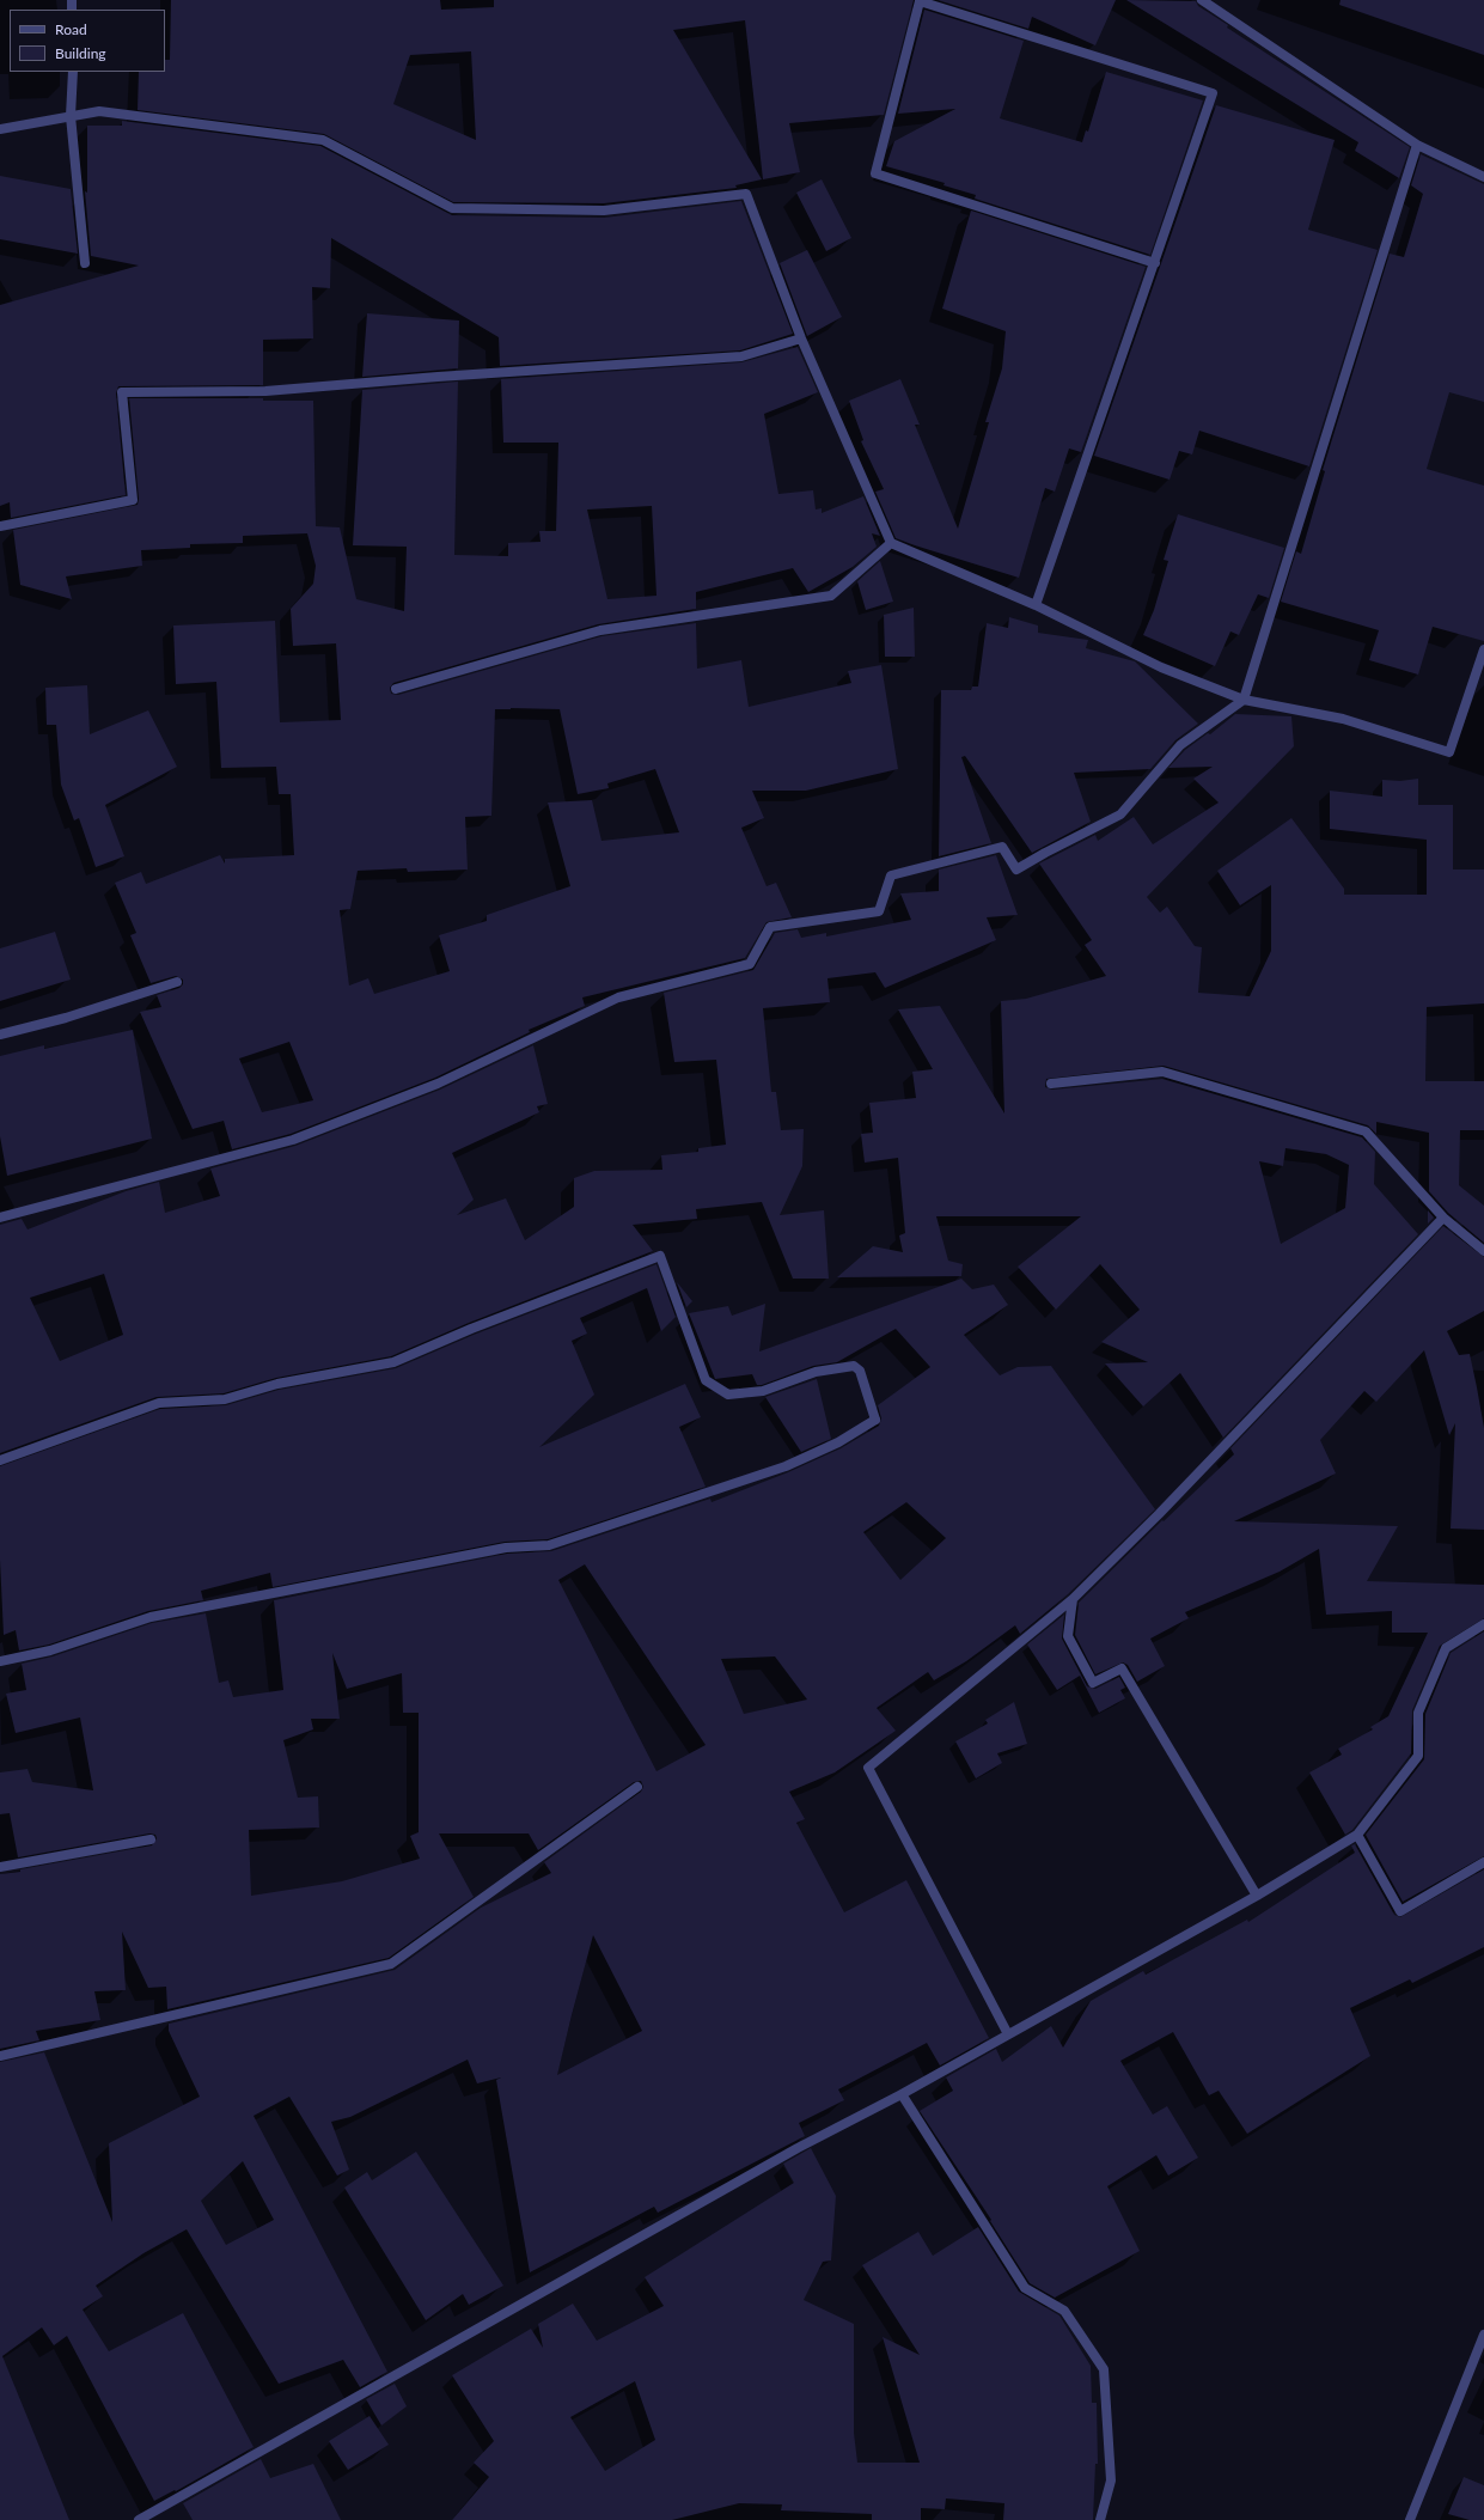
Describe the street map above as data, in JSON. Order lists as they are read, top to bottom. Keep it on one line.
{"legend":["Road","Building"]}
